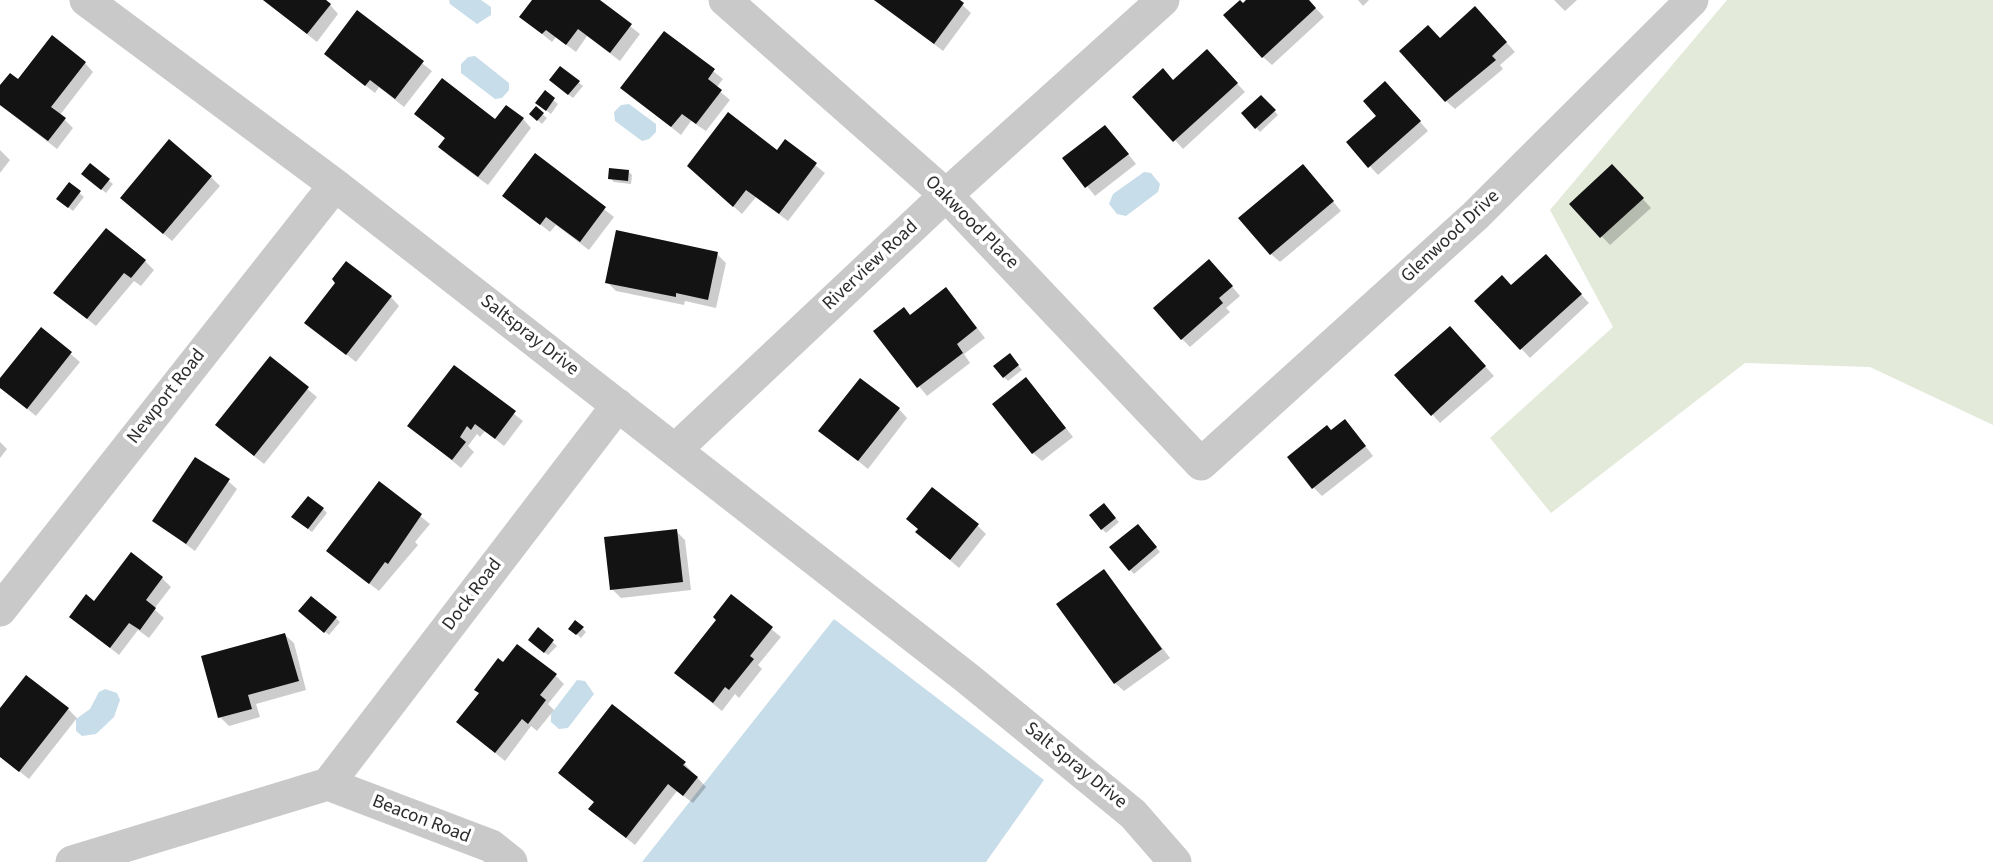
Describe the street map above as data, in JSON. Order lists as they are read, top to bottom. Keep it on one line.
{"streets":{"street":["Oakwood Place","Glenwood Drive","Riverview Road","Saltspray Drive","Newport Road","Dock Road","Salt Spray Drive","Beacon Road"]},"crossings":[["Oakwood Place","Glenwood Drive"],["Oakwood Place","Riverview Road"],["Riverview Road","Saltspray Drive"],["Saltspray Drive","Newport Road"],["Saltspray Drive","Dock Road"],["Saltspray Drive","Salt Spray Drive"],["Dock Road","Beacon Road"]]}
